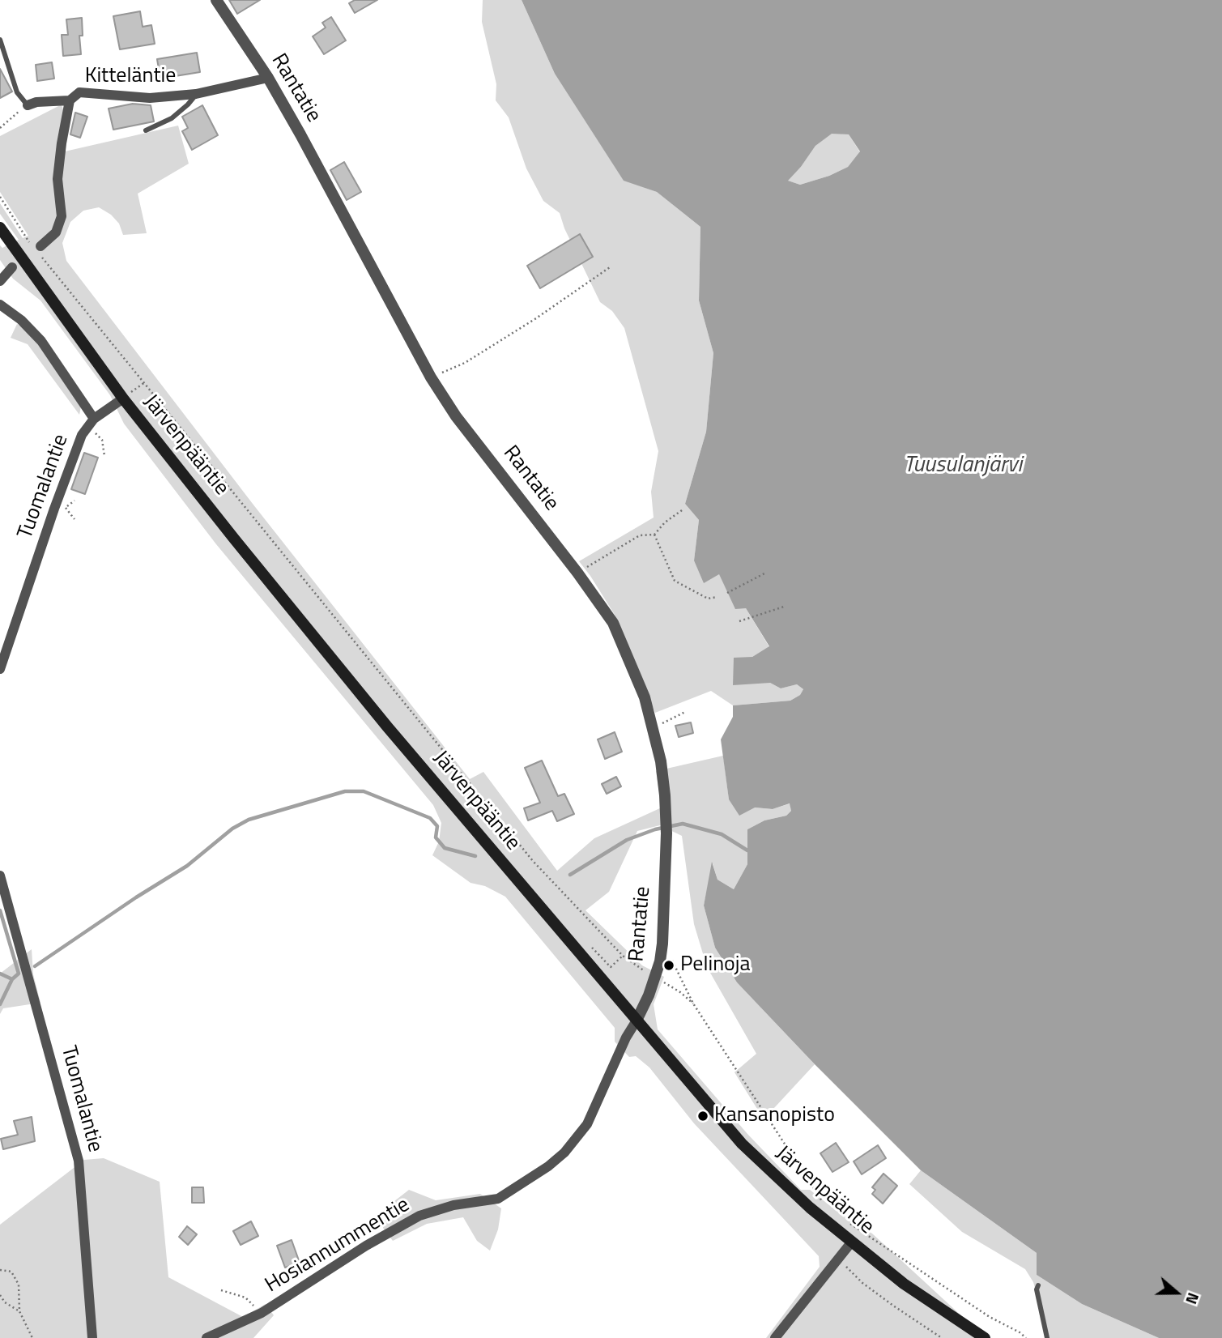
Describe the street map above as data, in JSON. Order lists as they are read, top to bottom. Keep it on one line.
{"streets":{"main road":["Järvenpääntie"],"street":["Kitteläntie","Rantatie","Tuomalantie","Hosiannummentie"]},"crossings":[["Kitteläntie","Rantatie"],["Rantatie","Järvenpääntie"],["Rantatie","Hosiannummentie"],["Järvenpääntie","Tuomalantie"],["Järvenpääntie","Hosiannummentie"]],"water":["Tuusulanjärvi"],"places":["Pelinoja","Kansanopisto"],"north":"right"}
